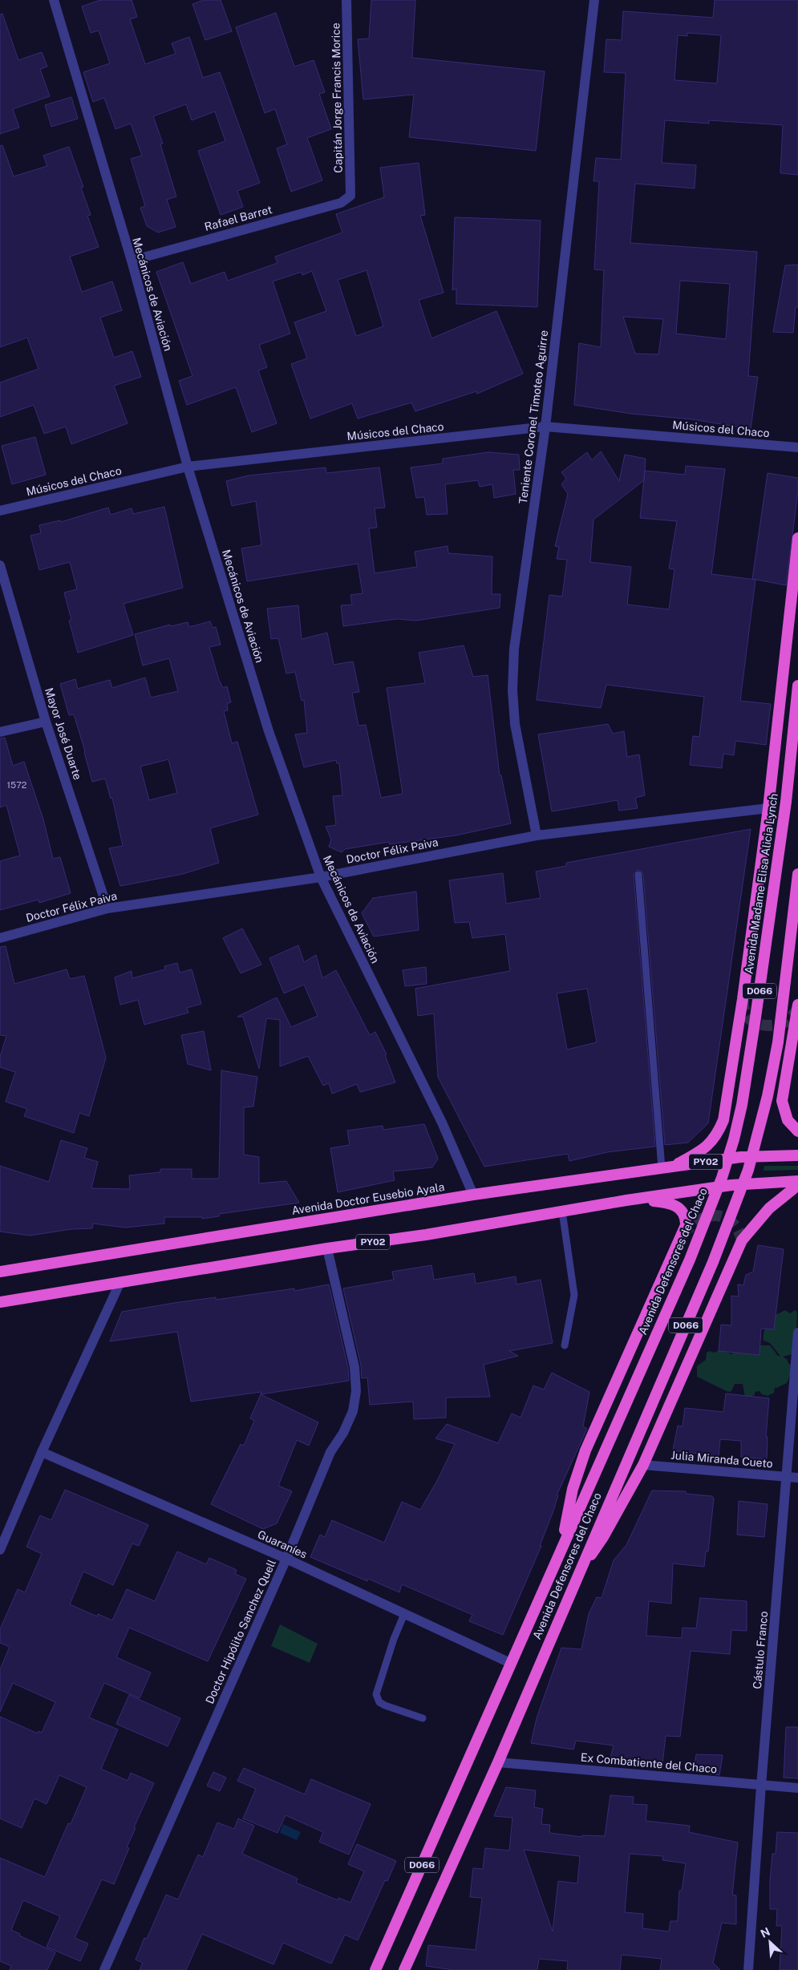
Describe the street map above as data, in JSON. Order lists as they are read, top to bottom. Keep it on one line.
{"streets":{"highway":["Avenida Madame Elisa Alicia Lynch","D066","PY02","Avenida Doctor Eusebio Ayala","Avenida Defensores del Chaco"],"street":["Capitán Jorge Francis Morice","Rafael Barret","Mecánicos de Aviación","Teniente Coronel Timoteo Aguirre","Músicos del Chaco","Mayor José Duarte","Doctor Félix Paiva","Julia Miranda Cueto","Guaraníes","Doctor Hipólito Sanchez Quell","Cástulo Franco","Ex Combatiente del Chaco"]},"crossings":[["Capitán Jorge Francis Morice","Rafael Barret"],["Rafael Barret","Mecánicos de Aviación"],["Mecánicos de Aviación","Músicos del Chaco"],["Mecánicos de Aviación","Doctor Félix Paiva"],["Mecánicos de Aviación","Avenida Doctor Eusebio Ayala"],["Teniente Coronel Timoteo Aguirre","Músicos del Chaco"],["Teniente Coronel Timoteo Aguirre","Doctor Félix Paiva"],["Mayor José Duarte","Doctor Félix Paiva"],["Avenida Madame Elisa Alicia Lynch","Avenida Defensores del Chaco"],["PY02","Doctor Hipólito Sanchez Quell"],["Avenida Defensores del Chaco","Guaraníes"],["Avenida Defensores del Chaco","Ex Combatiente del Chaco"],["Julia Miranda Cueto","Cástulo Franco"],["Guaraníes","Doctor Hipólito Sanchez Quell"],["Cástulo Franco","Ex Combatiente del Chaco"]],"house_numbers":["1572"],"north":"top left"}
